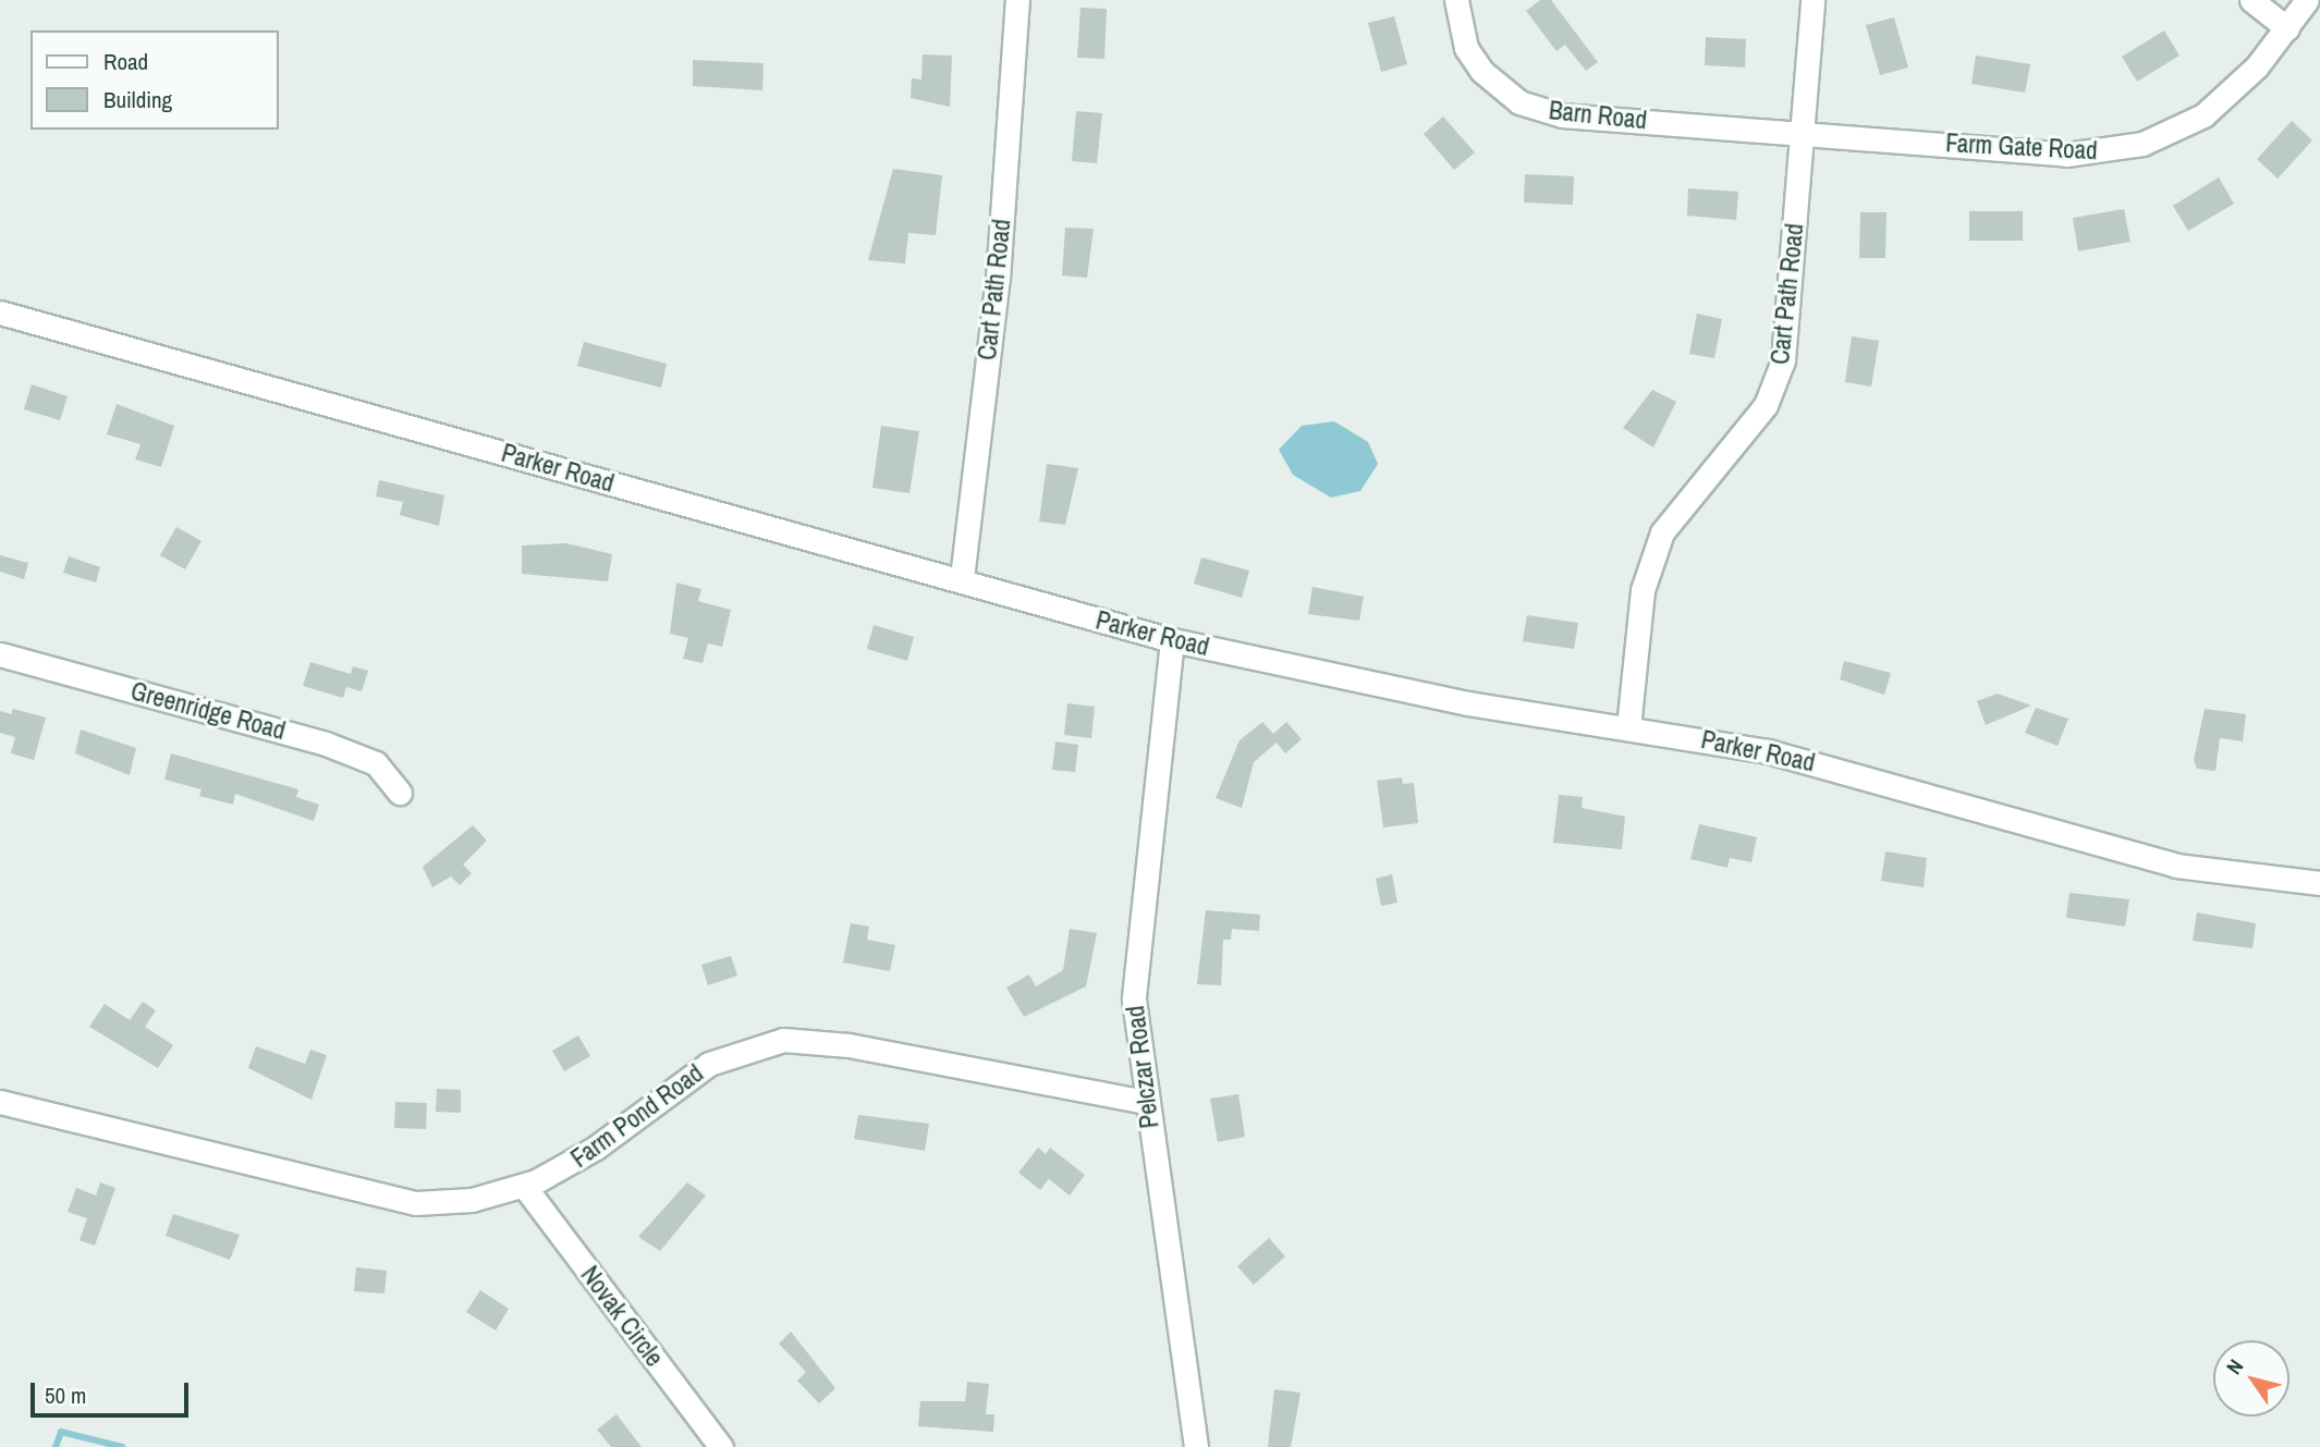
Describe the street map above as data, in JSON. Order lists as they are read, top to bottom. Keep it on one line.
{"streets":{"street":["Barn Road","Farm Gate Road","Cart Path Road","Parker Road","Greenridge Road","Pelczar Road","Farm Pond Road","Novak Circle"]},"crossings":[["Barn Road","Farm Gate Road"],["Barn Road","Cart Path Road"],["Farm Gate Road","Cart Path Road"],["Cart Path Road","Parker Road"],["Parker Road","Pelczar Road"],["Pelczar Road","Farm Pond Road"],["Farm Pond Road","Novak Circle"]],"legend":["Road","Building"],"scale_bar":"50 m","north":"top left"}
